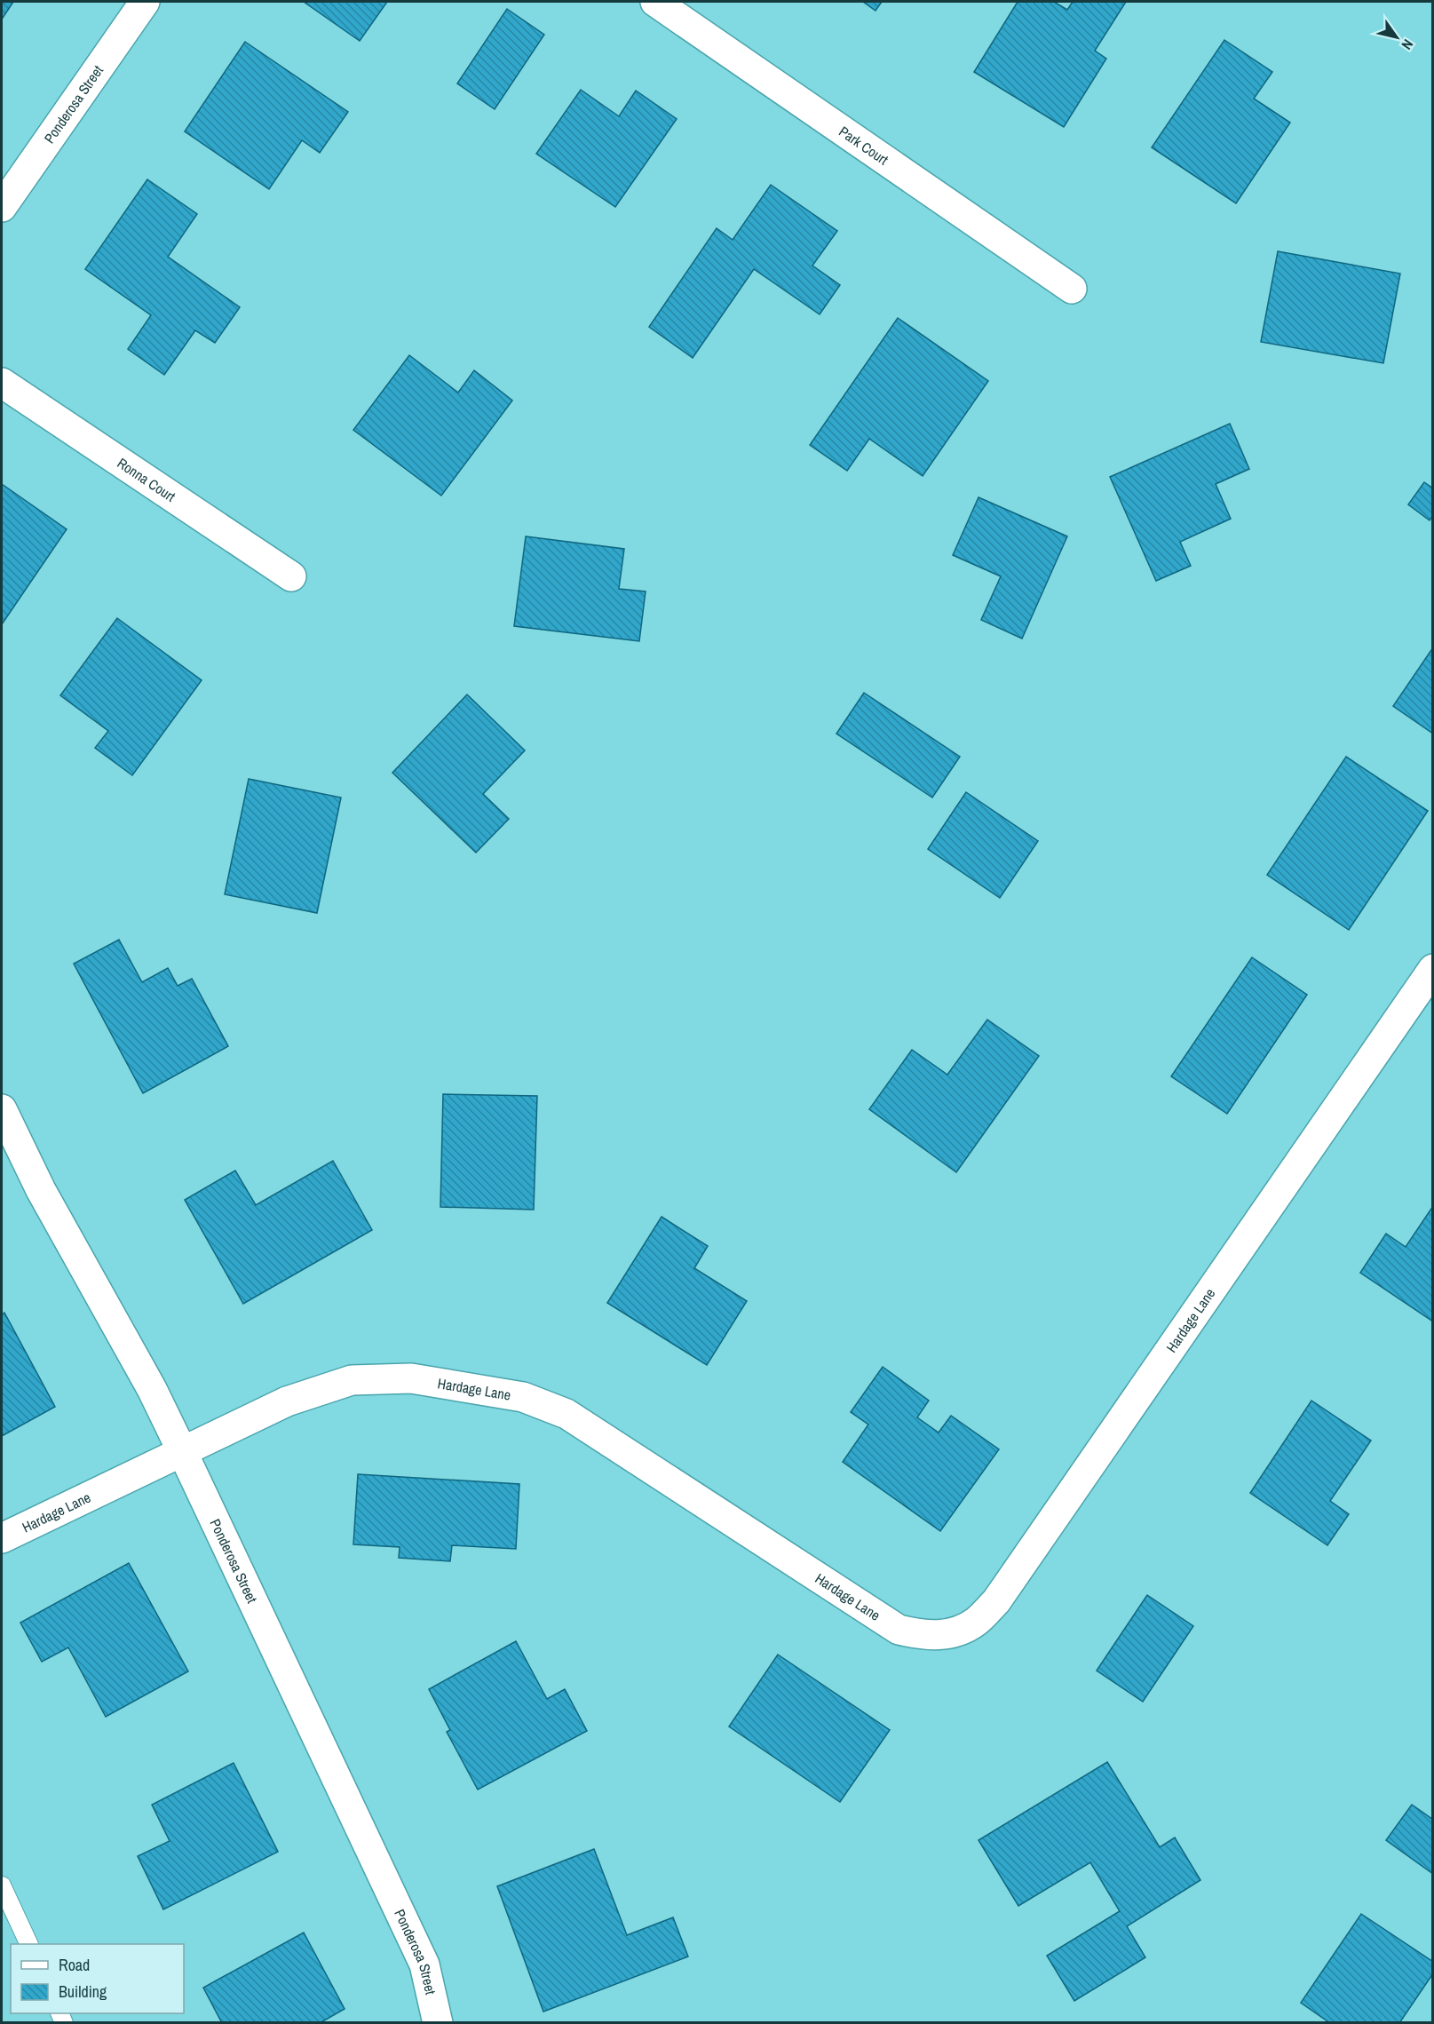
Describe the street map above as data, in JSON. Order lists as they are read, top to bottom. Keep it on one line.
{"streets":{"street":["Ponderosa Street","Park Court","Ronna Court","Hardage Lane"]},"crossings":[["Ponderosa Street","Hardage Lane"]],"legend":["Road","Building"],"north":"bottom right"}
